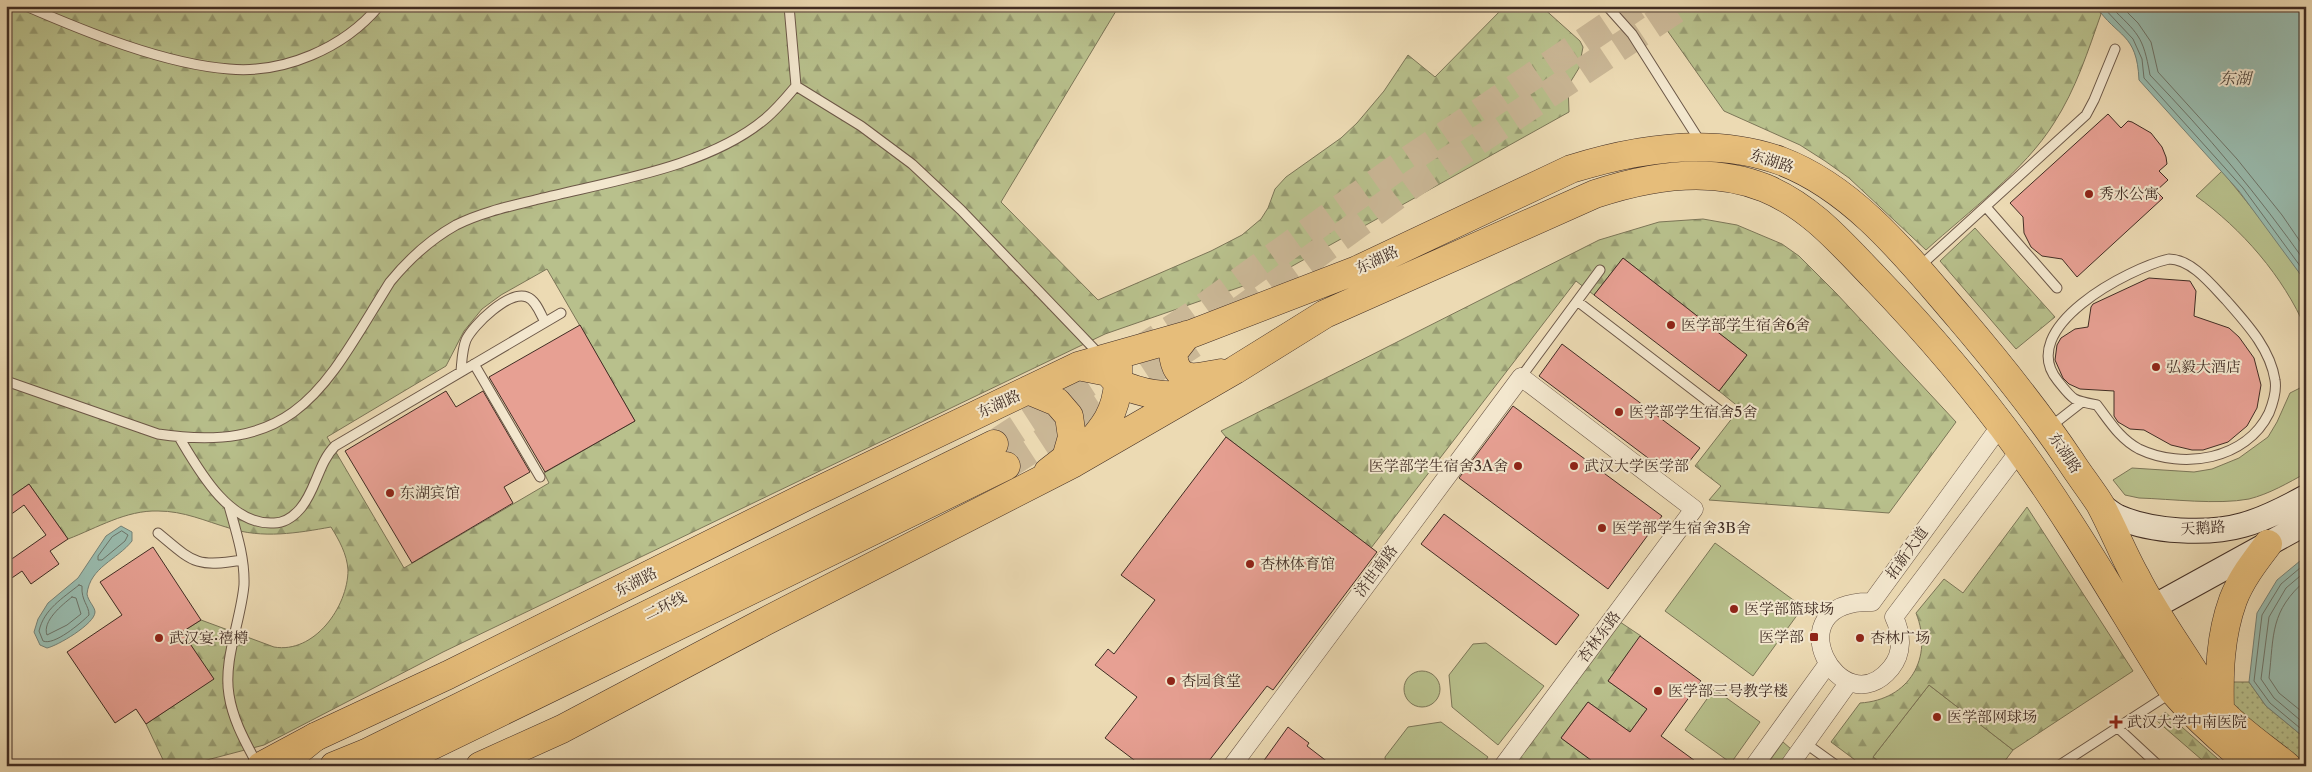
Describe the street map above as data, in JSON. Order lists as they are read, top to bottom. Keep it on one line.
{"streets":{"main road":["东湖路","天鹅路","二环线"],"street":["拓新大道","济世南路","杏林东路"]},"crossings":[["东湖路","天鹅路"],["东湖路","拓新大道"],["济世南路","杏林东路"]],"water":["东湖"],"places":{"other":["秀水公寓","医学部学生宿舍6舍","弘毅大酒店","医学部学生宿舍5舍","医学部学生宿舍3A舍","武汉大学医学部","东湖宾馆","医学部学生宿舍3B舍","杏林体育馆","医学部篮球场","武汉宴·禧樽","杏林广场","杏园食堂","医学部三号教学楼","医学部网球场"],"transit":["医学部"],"health":["武汉大学中南医院"]}}
